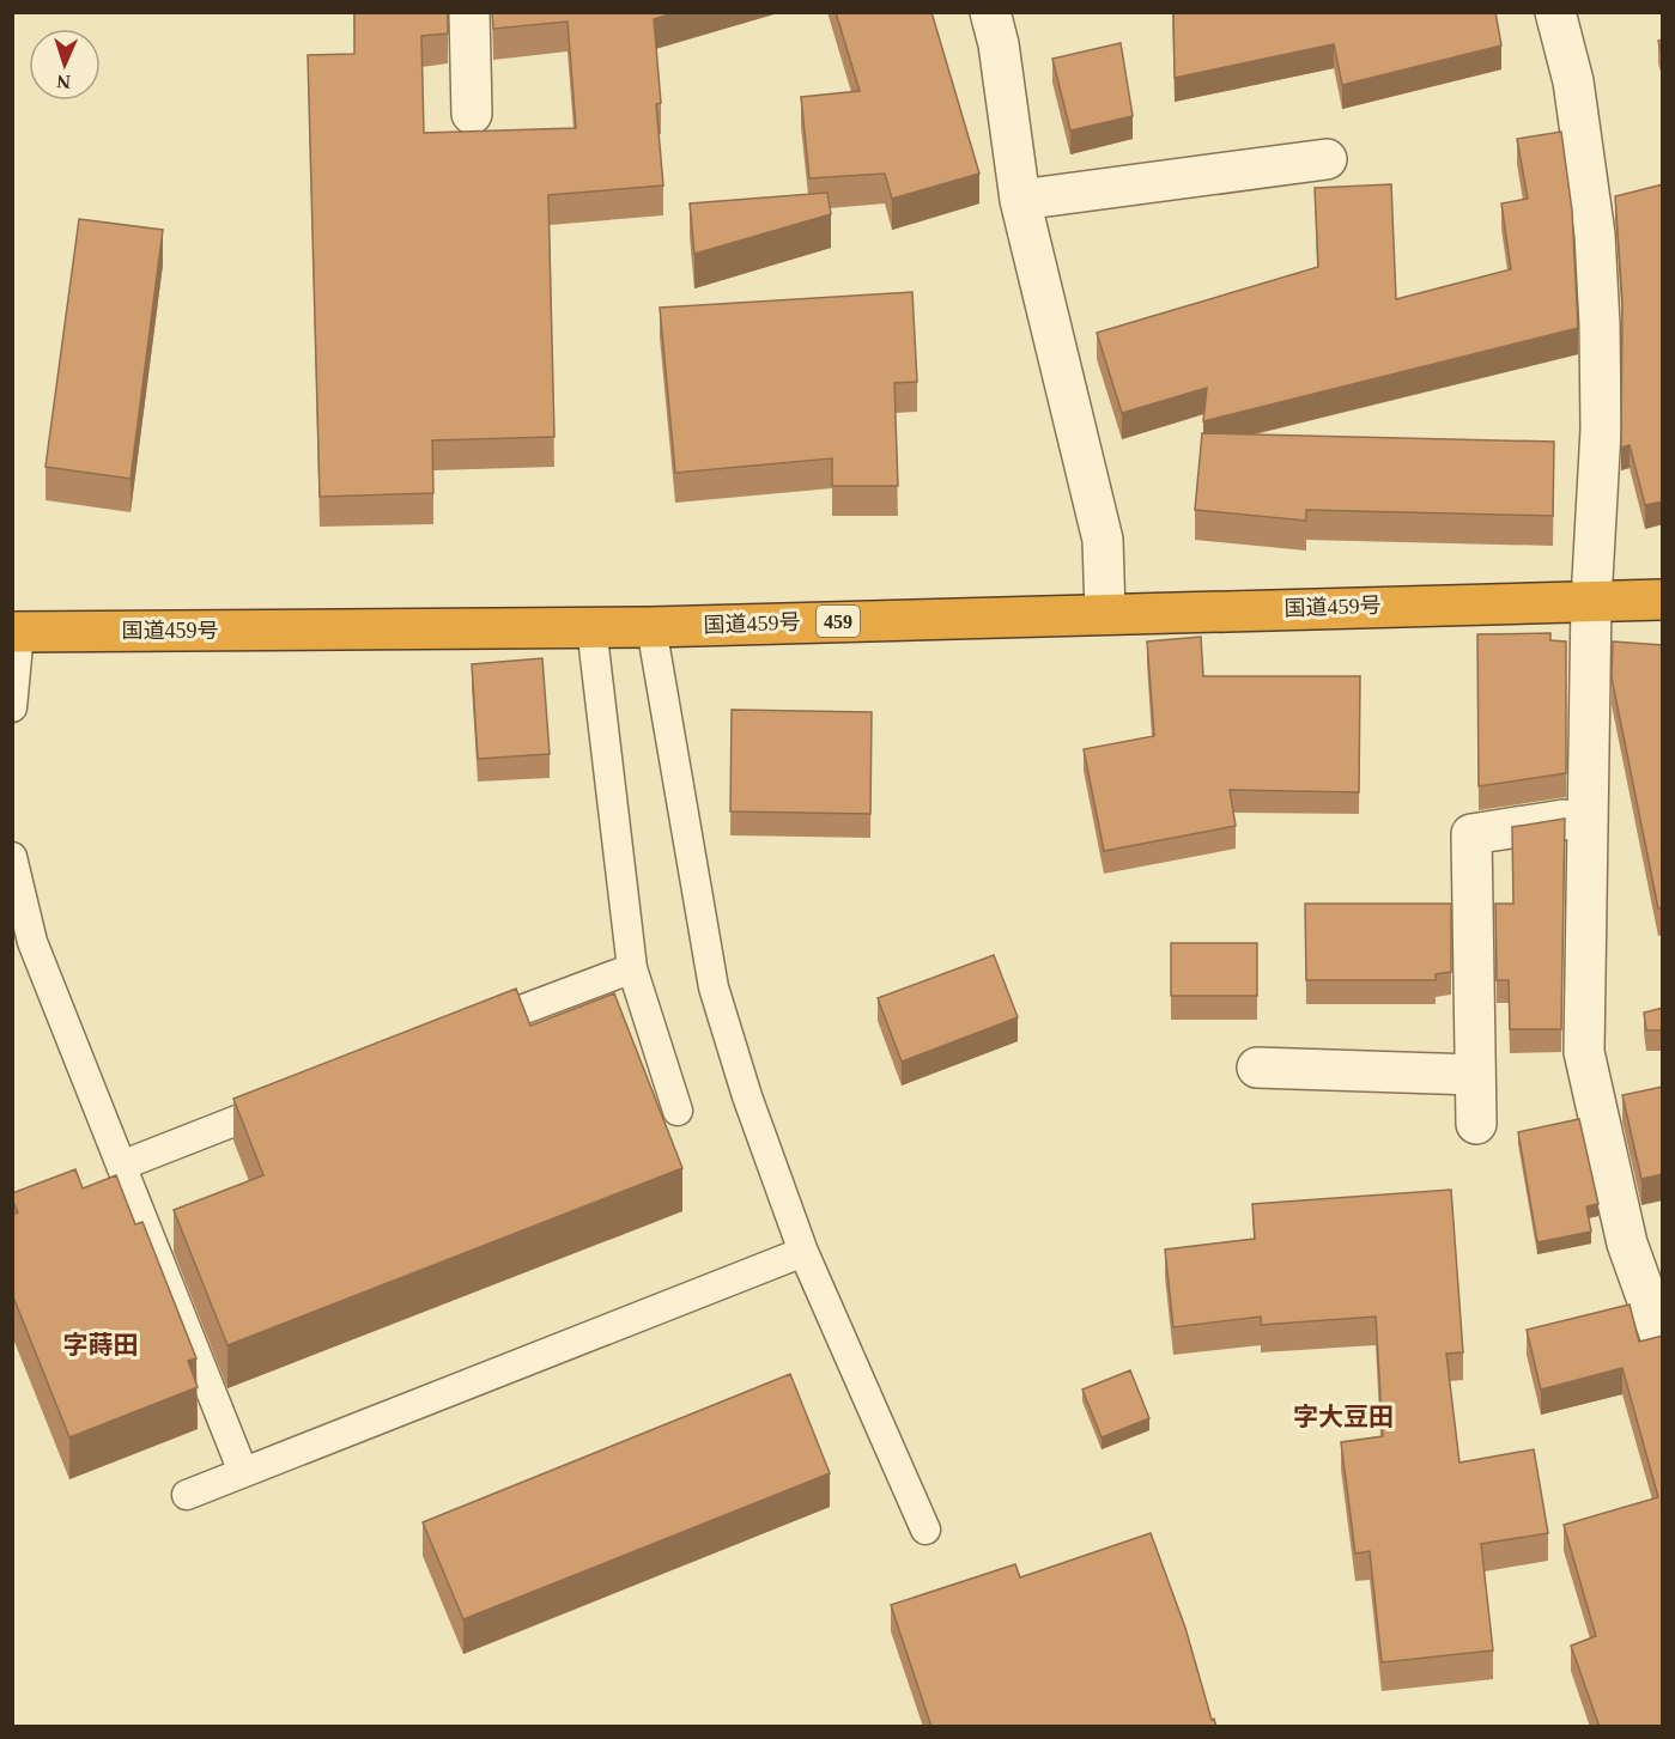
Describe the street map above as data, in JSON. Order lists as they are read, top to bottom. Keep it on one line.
{"streets":{"highway":["国道459号","459"]},"districts":["字蒔田","字大豆田"],"north":"bottom"}
